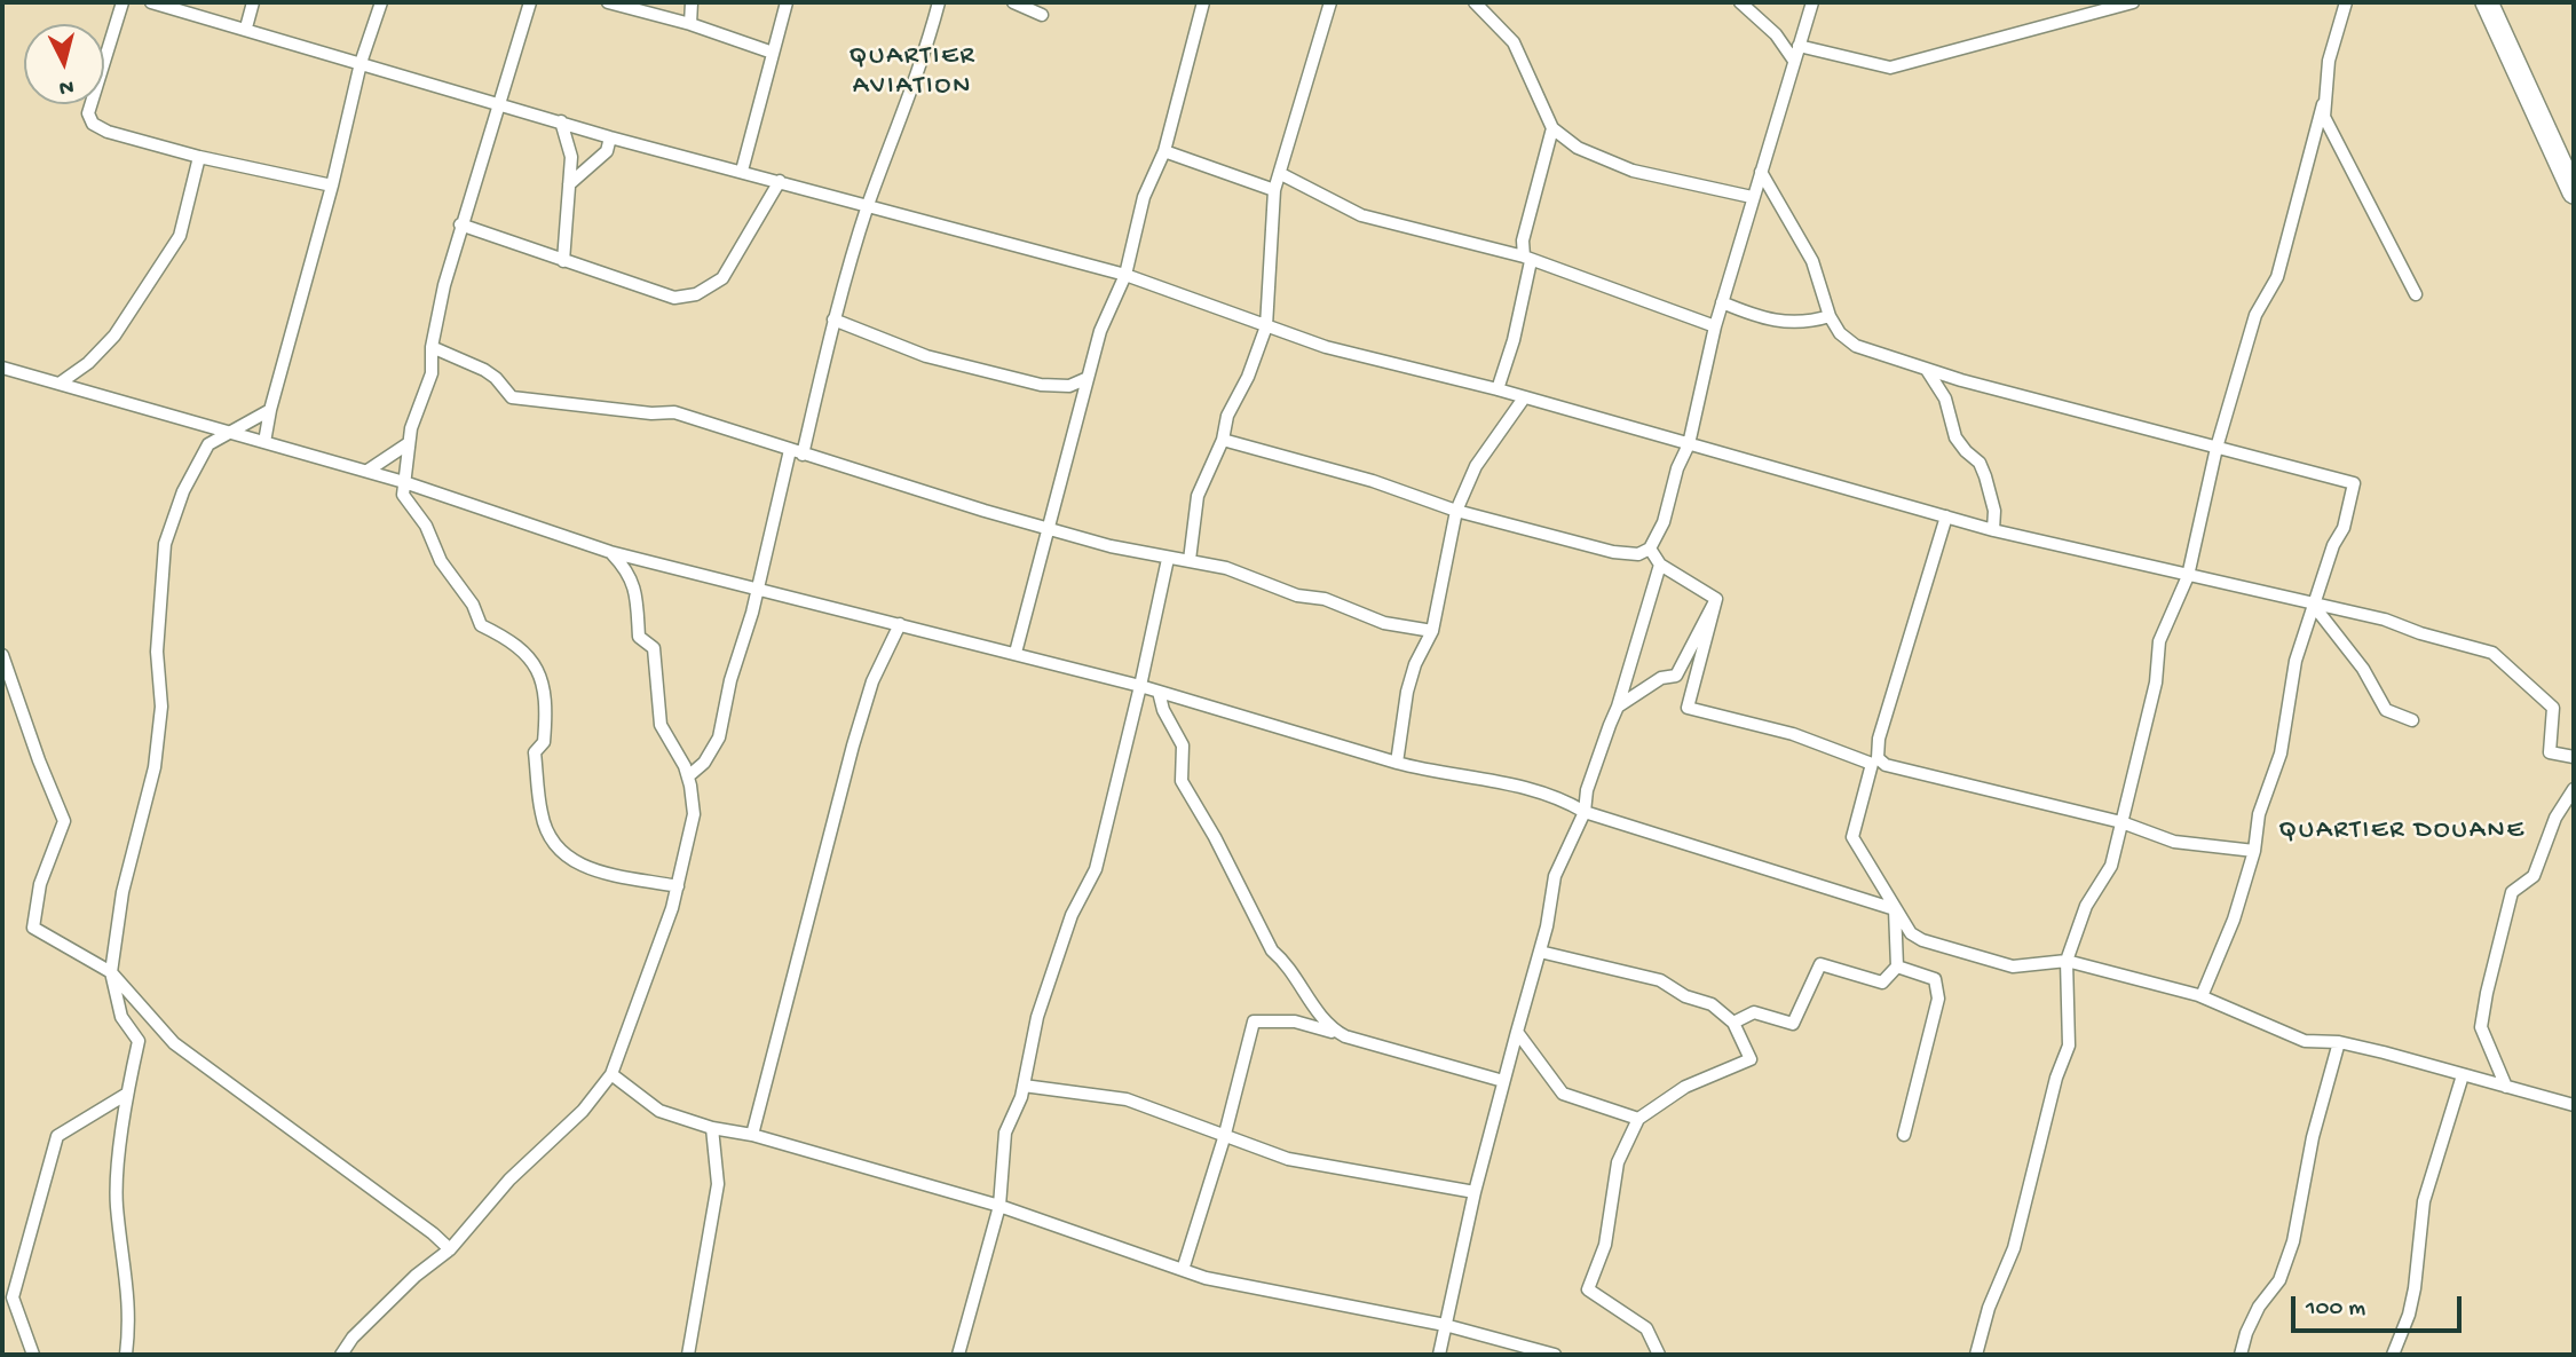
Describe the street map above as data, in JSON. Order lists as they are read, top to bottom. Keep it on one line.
{"districts":["QUARTIER AVIATION","QUARTIER DOUANE"],"scale_bar":"100 m","north":"bottom"}
